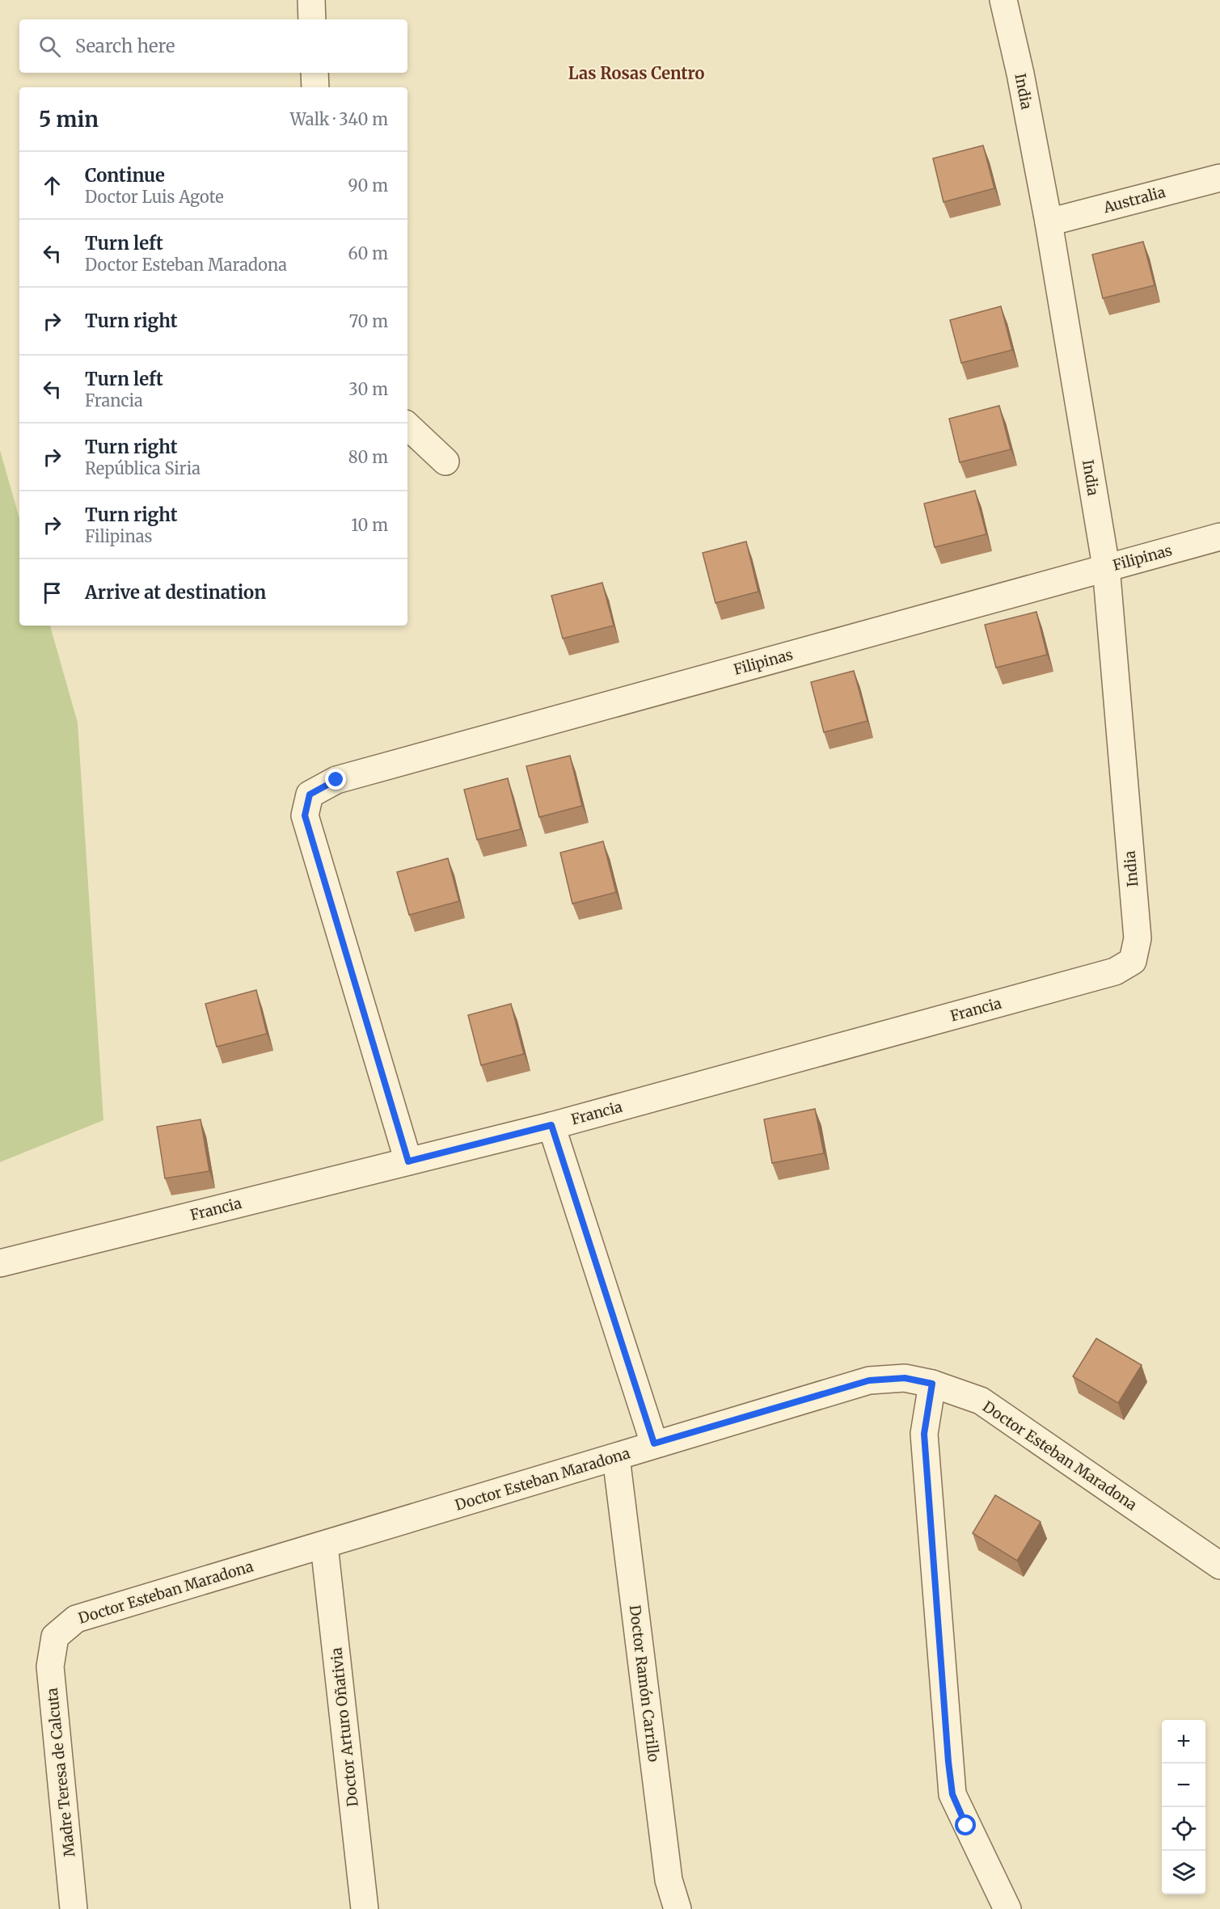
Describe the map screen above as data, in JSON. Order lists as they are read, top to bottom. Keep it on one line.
{"streets":{"street":["India","Australia","Filipinas","Francia","Doctor Esteban Maradona","Doctor Ramón Carrillo","Doctor Arturo Oñativia","Madre Teresa de Calcuta"]},"crossings":[["India","Australia"],["India","Filipinas"],["India","Francia"],["Filipinas","Francia"],["Doctor Esteban Maradona","Doctor Ramón Carrillo"],["Doctor Esteban Maradona","Doctor Arturo Oñativia"],["Doctor Esteban Maradona","Madre Teresa de Calcuta"]],"districts":["Las Rosas Centro"],"page":{"search":"Search here","heading":["5 min","Walk · 340 m"],"list":[["Continue","Doctor Luis Agote","90 m"],["Turn left","Doctor Esteban Maradona","60 m"],["Turn right","70 m"],["Turn left","Francia","30 m"],["Turn right","República Siria","80 m"],["Turn right","Filipinas","10 m"],"Arrive at destination"],"map_buttons":["+","−"]}}
